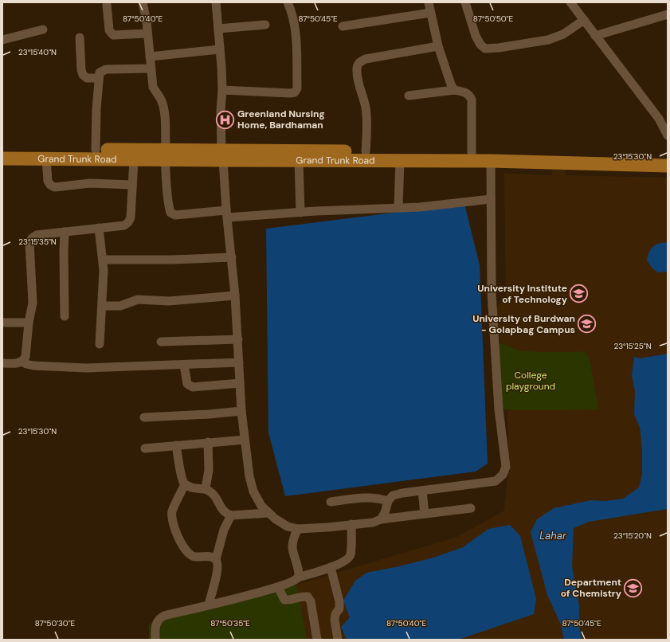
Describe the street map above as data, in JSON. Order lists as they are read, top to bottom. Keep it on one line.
{"streets":{"main road":["Grand Trunk Road"]},"water":["Lahar"],"parks":["College playground"],"places":{"hospital":["Greenland Nursing Home, Bardhaman"],"school or university":["University Institute of Technology","University of Burdwan - Golapbag Campus","Department of Chemistry"]},"coordinates":["87°50'40\"E","87°50'45\"E","87°50'50\"E","23°15'40\"N","23°15'30\"N","23°15'35\"N","23°15'25\"N","23°15'20\"N","87°50'30\"E","87°50'35\"E"]}
